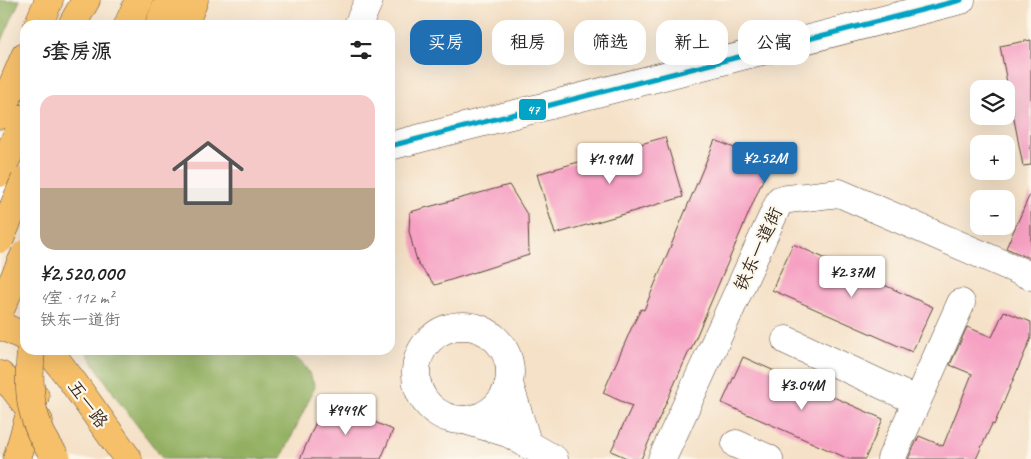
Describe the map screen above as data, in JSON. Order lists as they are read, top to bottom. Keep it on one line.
{"streets":{"main road":["五一路"],"street":["铁东一道街"]},"lines":["transit line 47"],"page":{"chip":["买房","租房","筛选","新上","公寓"],"heading":"5套房源","map_buttons":["+","−"],"list":[{"name":"¥2,520,000","note":"4室 · 112 m² · 铁东一道街"}],"price":["¥2.52M","¥1.99M","¥2.37M","¥3.04M","¥949K"]}}
